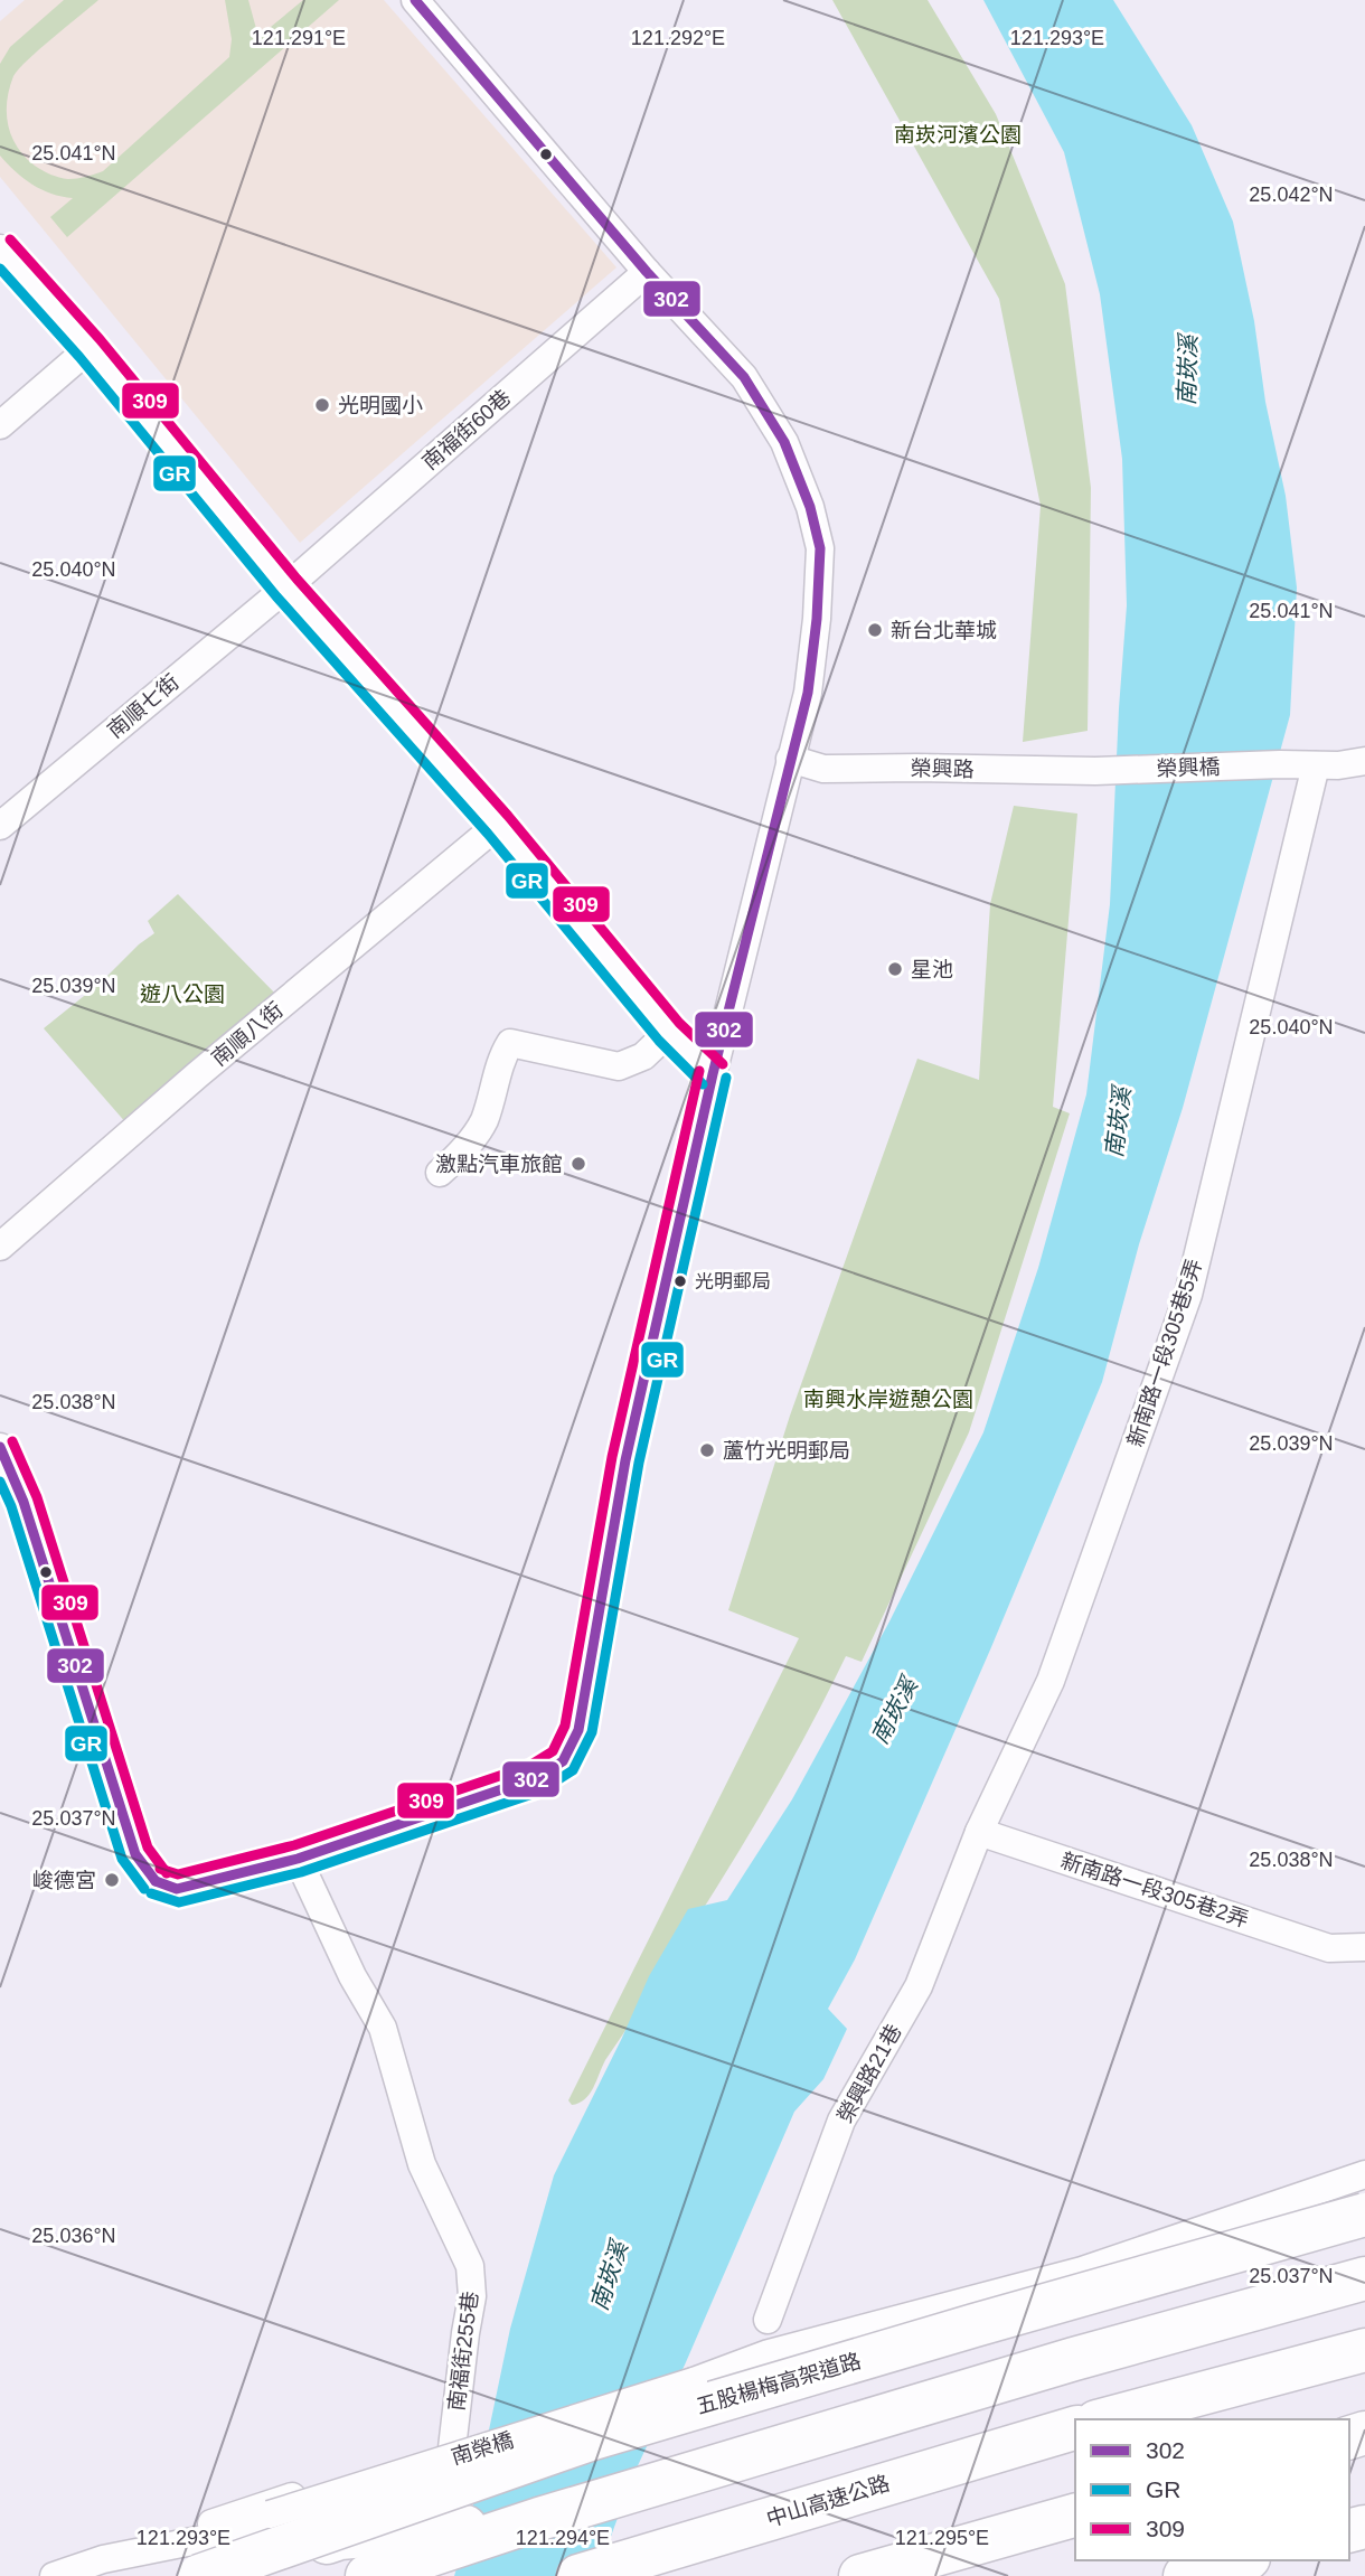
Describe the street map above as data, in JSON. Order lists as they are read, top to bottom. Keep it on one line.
{"streets":{"highway":["五股楊梅高架道路","中山高速公路"],"street":["南福街60巷","南順七街","榮興橋","榮興路","南順八街","新南路一段305巷5弄","新南路一段305巷2弄","榮興路21巷","南福街255巷","南榮橋"]},"crossings":[["南福街60巷","南順七街"],["榮興橋","榮興路"],["榮興橋","新南路一段305巷5弄"],["新南路一段305巷5弄","新南路一段305巷2弄"],["新南路一段305巷5弄","榮興路21巷"],["新南路一段305巷2弄","榮興路21巷"],["南福街255巷","南榮橋"]],"water":["南崁溪"],"parks":["南崁河濱公園","遊八公園","南興水岸遊憩公園"],"places":["光明國小","新台北華城","星池","激點汽車旅館","光明郵局","蘆竹光明郵局","峻德宮"],"lines":["transit line 302","transit line 309","transit line GR"],"legend":["302","GR","309"],"coordinates":["121.291°E","121.292°E","121.293°E","25.041°N","25.042°N","25.040°N","25.039°N","25.038°N","25.037°N","25.036°N","121.294°E","121.295°E"]}
